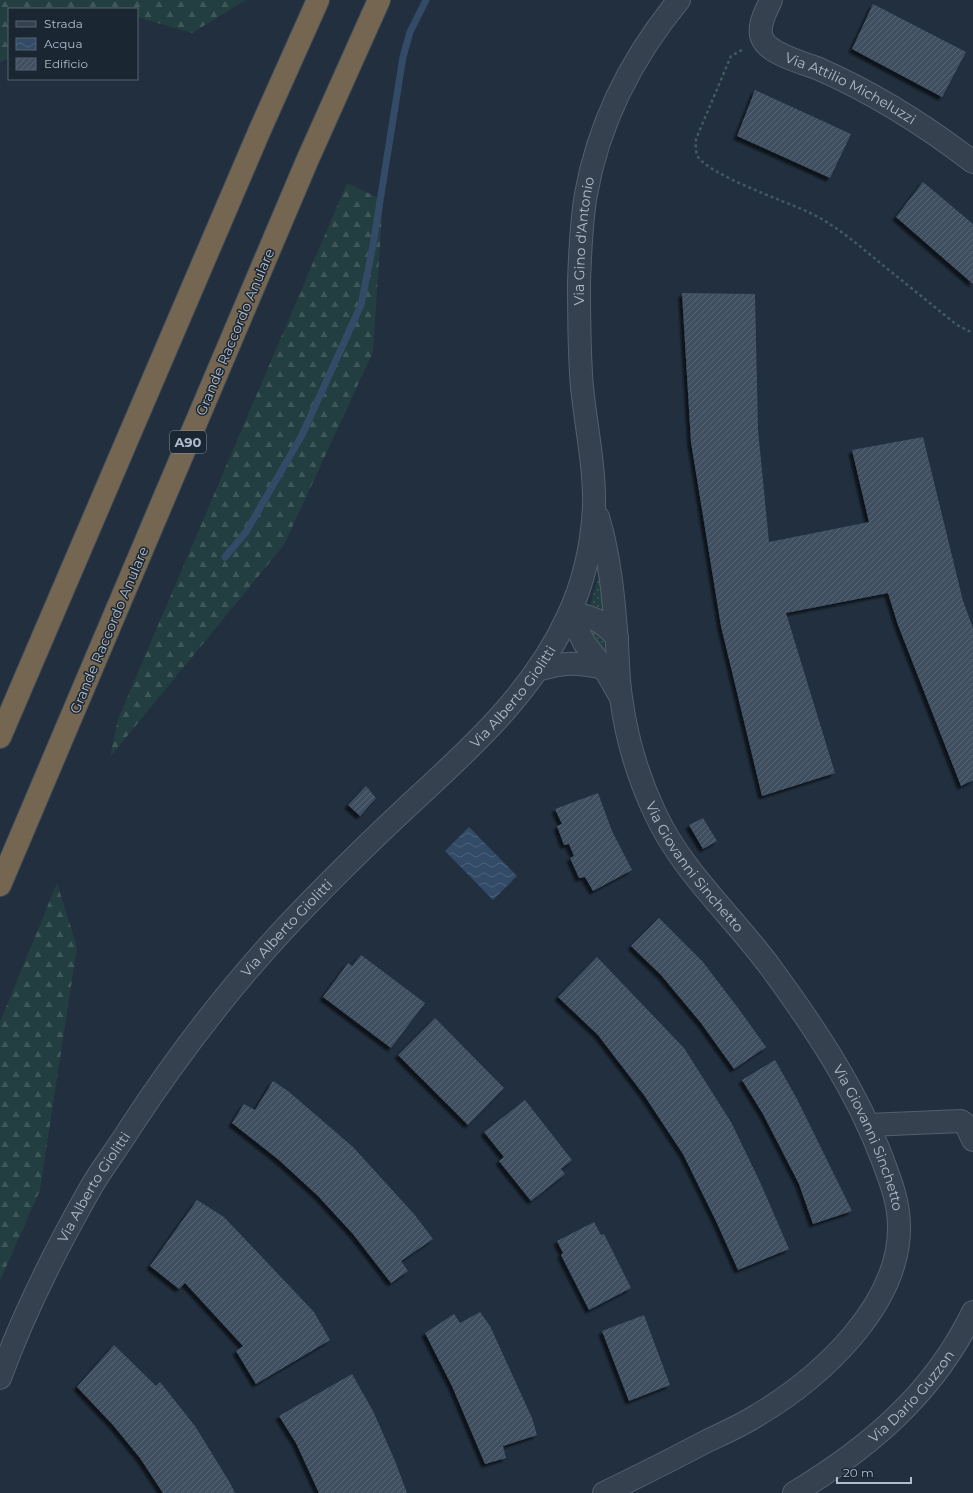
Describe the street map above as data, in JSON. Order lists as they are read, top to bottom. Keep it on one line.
{"streets":{"highway":["Grande Raccordo Anulare","A90"],"street":["Via Attilio Micheluzzi","Via Gino d'Antonio","Via Alberto Giolitti","Via Giovanni Sinchetto","Via Dario Guzzon"]},"crossings":[["Via Gino d'Antonio","Via Alberto Giolitti"],["Via Gino d'Antonio","Via Giovanni Sinchetto"],["Via Alberto Giolitti","Via Giovanni Sinchetto"]],"legend":["Strada","Acqua","Edificio"],"scale_bar":"20 m"}
